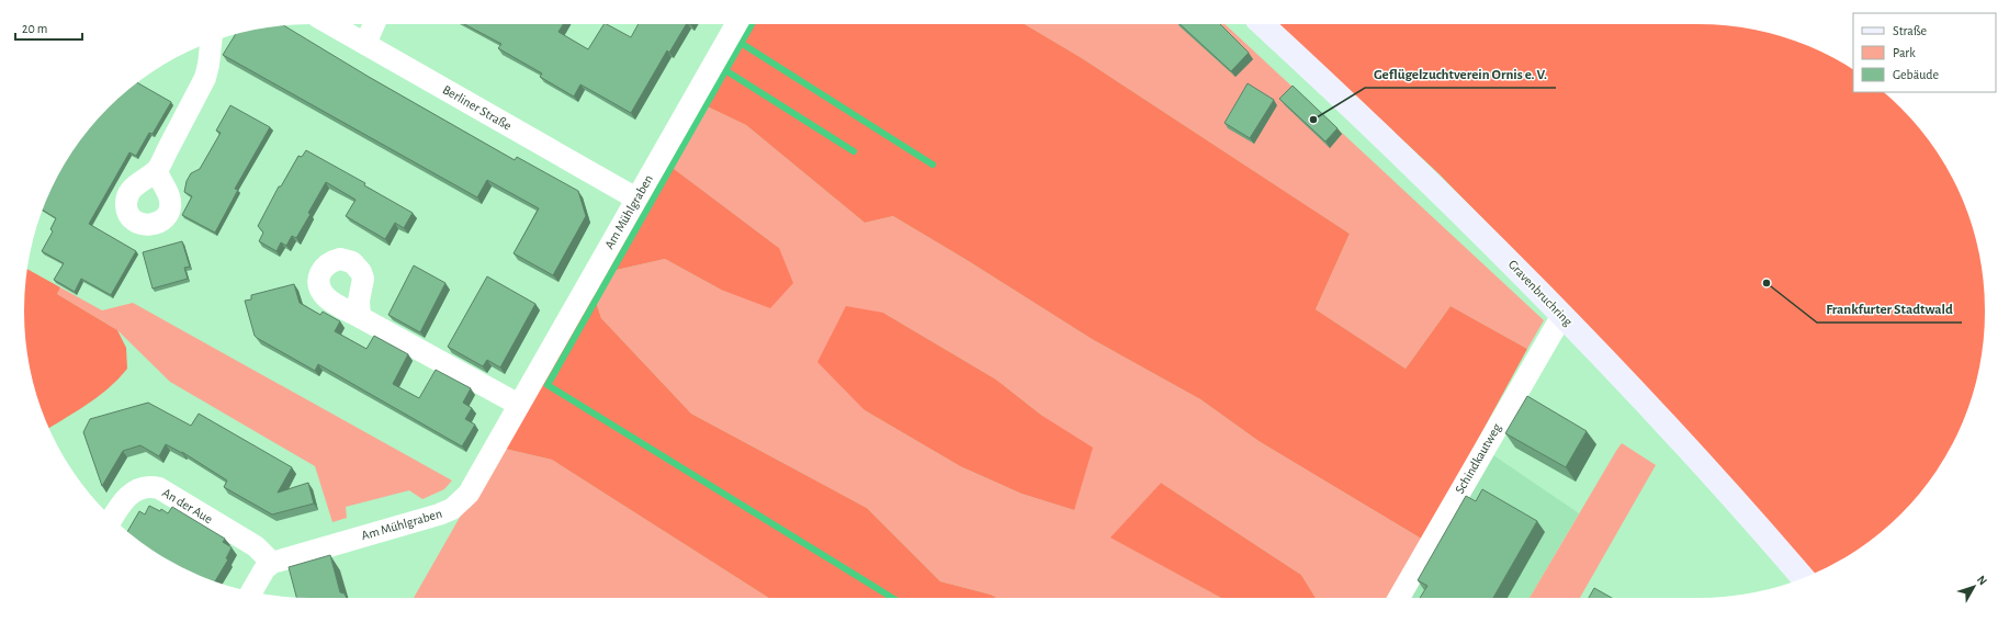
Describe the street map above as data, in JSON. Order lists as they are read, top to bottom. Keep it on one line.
{"streets":{"street":["Berliner Straße","Am Mühlgraben","Gravenbruchring","Schindkautweg","An der Aue"]},"crossings":[["Berliner Straße","Am Mühlgraben"],["Am Mühlgraben","An der Aue"],["Gravenbruchring","Schindkautweg"]],"places":["Geflügelzuchtverein Ornis e. V.","Frankfurter Stadtwald"],"legend":["Straße","Park","Gebäude"],"scale_bar":"20 m","north":"top right"}
